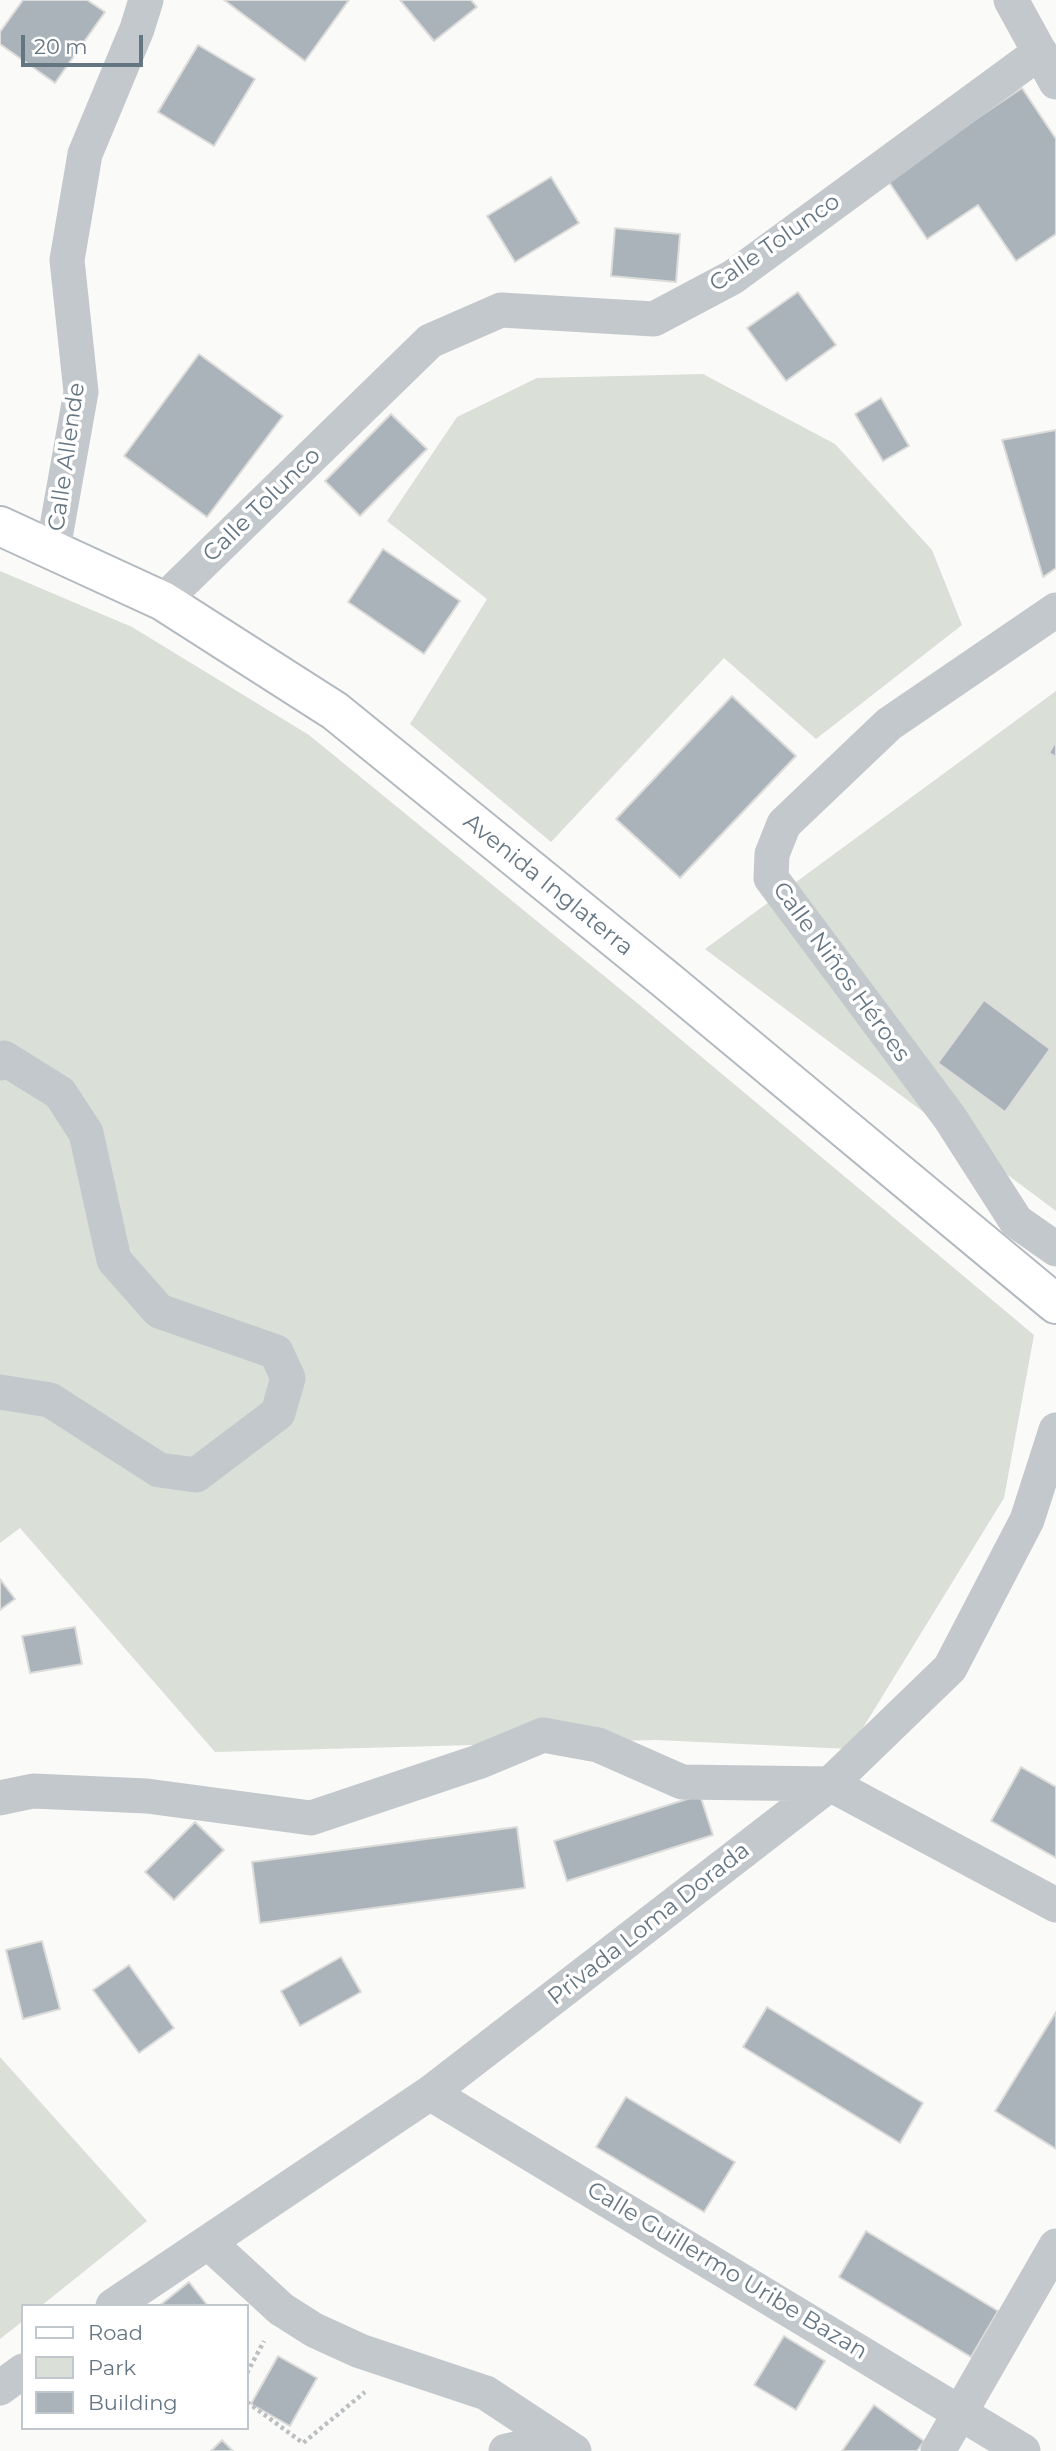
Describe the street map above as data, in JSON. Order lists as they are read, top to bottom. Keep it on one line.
{"streets":{"main road":["Avenida Inglaterra"],"street":["Calle Tolunco","Calle Allende","Calle Niños Héroes","Privada Loma Dorada","Calle Guillermo Uribe Bazan"]},"crossings":[["Calle Tolunco","Avenida Inglaterra"],["Calle Allende","Avenida Inglaterra"],["Privada Loma Dorada","Calle Guillermo Uribe Bazan"]],"legend":["Road","Park","Building"],"scale_bar":"20 m"}
